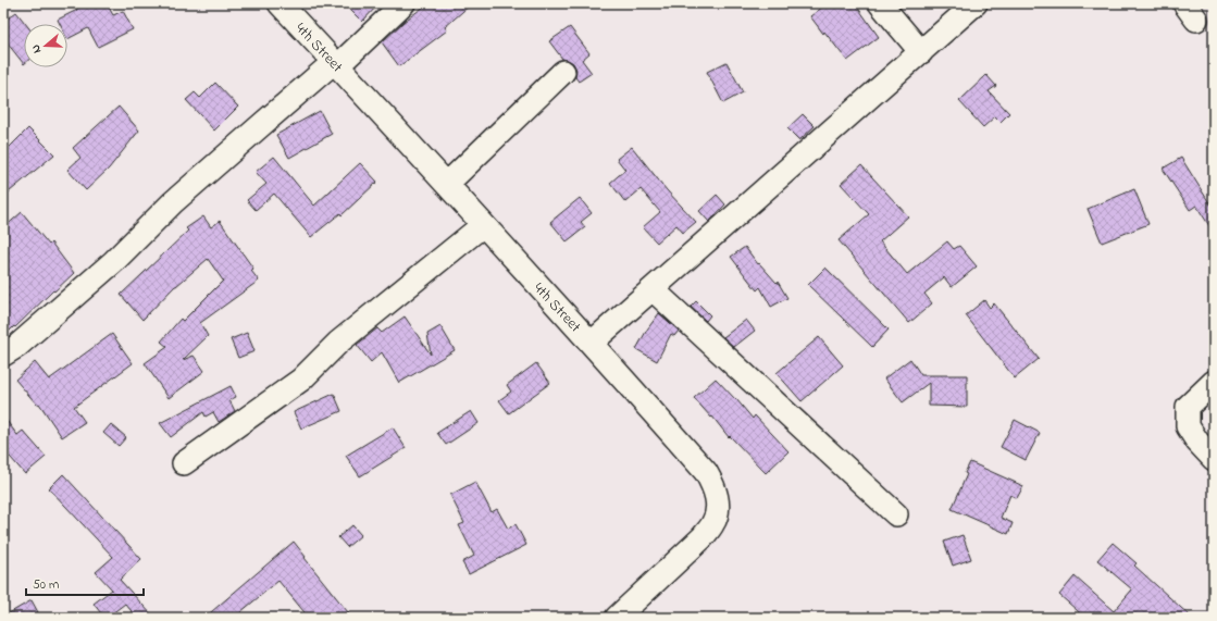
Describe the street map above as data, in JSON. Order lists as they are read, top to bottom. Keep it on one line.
{"streets":{"street":["4th Street"]},"scale_bar":"50 m","north":"left"}
